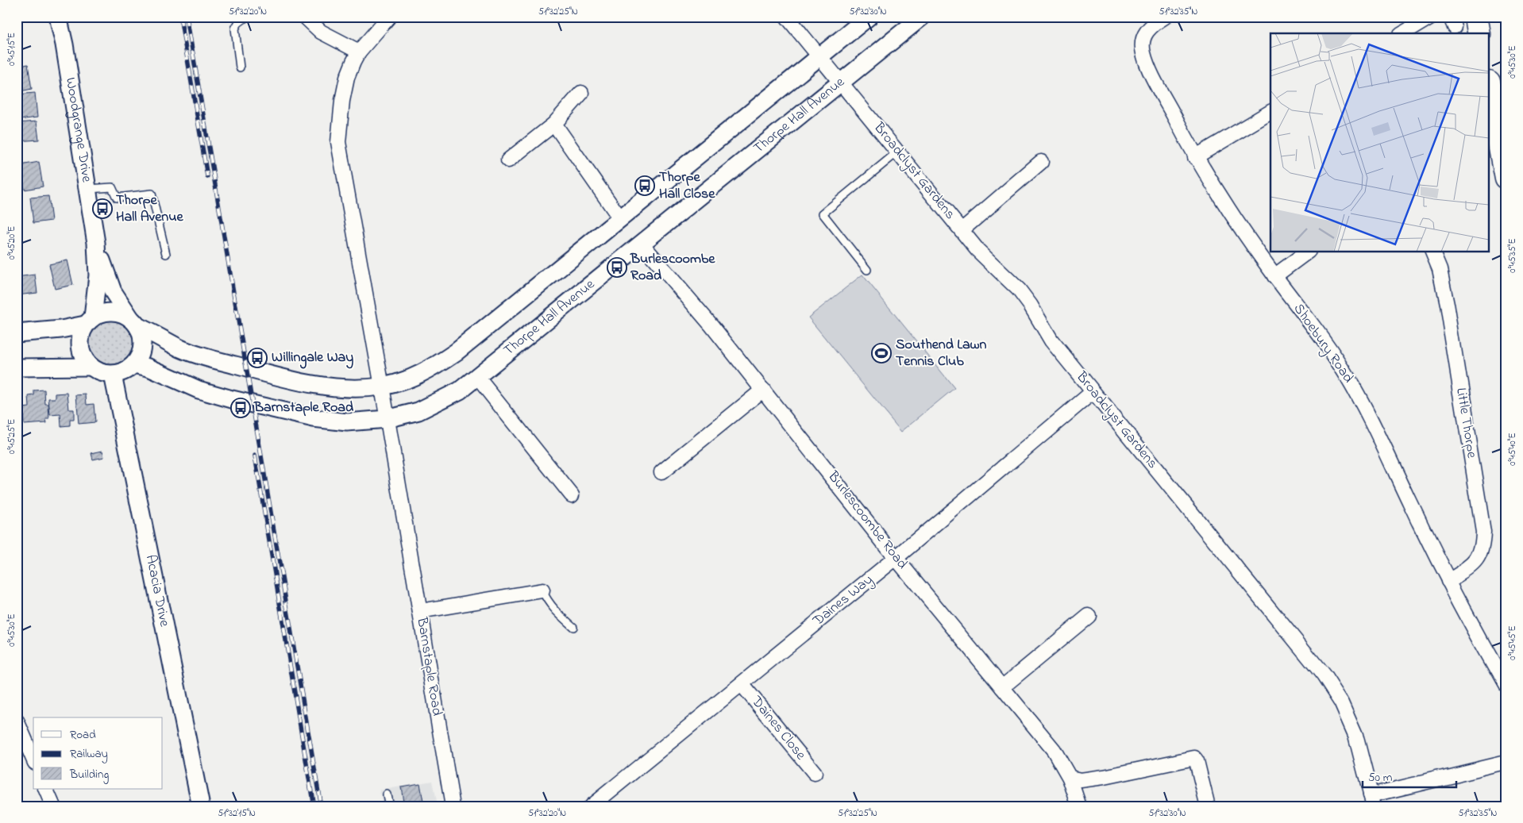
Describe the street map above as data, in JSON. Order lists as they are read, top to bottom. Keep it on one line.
{"streets":{"street":["Thorpe Hall Avenue","Woodgrange Drive","Broadclyst Gardens","Shoebury Road","Little Thorpe","Burlescoombe Road","Acacia Drive","Daines Way","Barnstaple Road","Daines Close"]},"crossings":[["Thorpe Hall Avenue","Woodgrange Drive"],["Thorpe Hall Avenue","Broadclyst Gardens"],["Thorpe Hall Avenue","Burlescoombe Road"],["Thorpe Hall Avenue","Acacia Drive"],["Thorpe Hall Avenue","Barnstaple Road"],["Woodgrange Drive","Acacia Drive"],["Broadclyst Gardens","Daines Way"],["Shoebury Road","Little Thorpe"],["Burlescoombe Road","Daines Way"],["Daines Way","Daines Close"]],"places":{"bus stop":["Thorpe Hall Close","Thorpe Hall Avenue","Burlescoombe Road","Willingale Way","Barnstaple Road"],"sports":["Southend Lawn Tennis Club"]},"legend":["Road","Railway","Building"],"scale_bar":"50 m","coordinates":["51°32'20\"N","51°32'25\"N","51°32'30\"N","51°32'35\"N","0°45'15\"E","0°45'30\"E","0°45'20\"E","0°45'35\"E","0°45'25\"E","0°45'40\"E","0°45'45\"E","51°32'15\"N"]}
